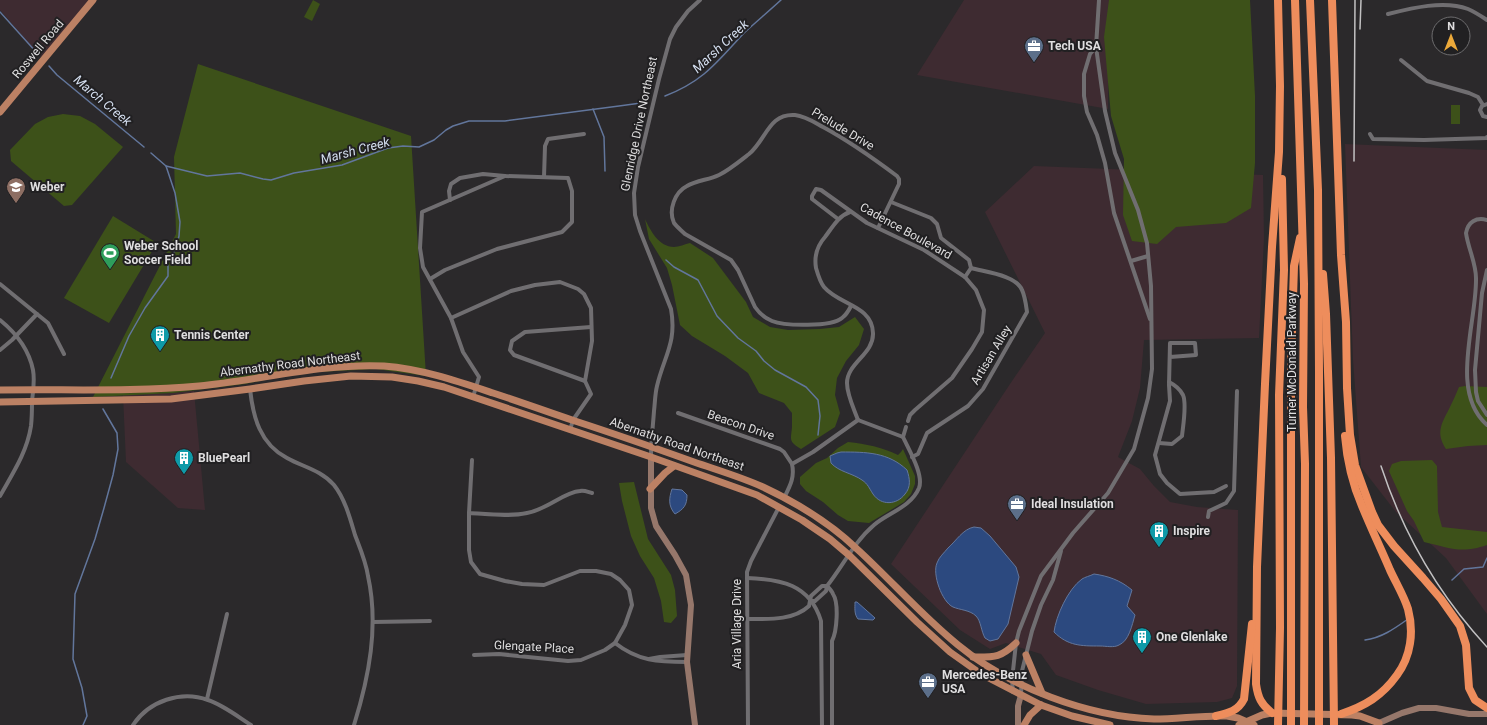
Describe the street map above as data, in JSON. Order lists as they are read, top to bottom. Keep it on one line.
{"streets":{"highway":["Turner McDonald Parkway"],"main road":["Roswell Road","Abernathy Road Northeast"],"street":["Glenridge Drive Northeast","Prelude Drive","Cadence Boulevard","Artisan Alley","Beacon Drive","Aria Village Drive","Glengate Place"]},"crossings":[["Glenridge Drive Northeast","Abernathy Road Northeast"],["Abernathy Road Northeast","Aria Village Drive"]],"water":["Marsh Creek","March Creek"],"places":{"office":["Tech USA","Ideal Insulation","Mercedes-Benz USA"],"school or university":["Weber"],"sports":["Weber School Soccer Field"],"building":["Tennis Center","BluePearl","Inspire","One Glenlake"]},"north":"top"}
